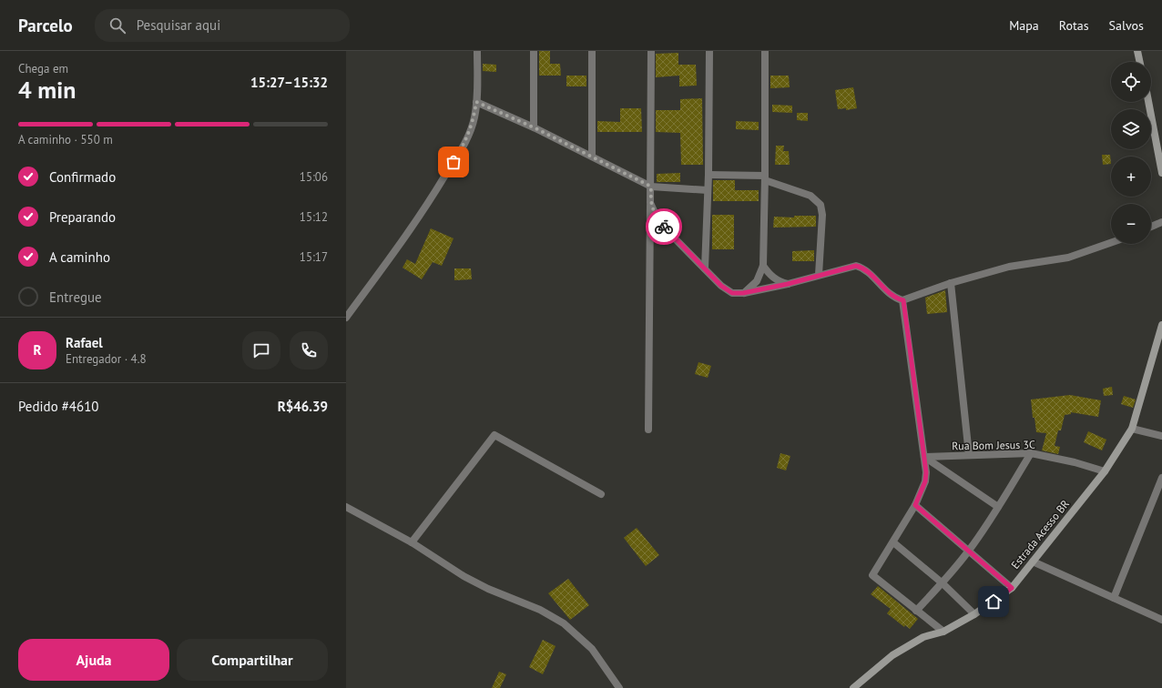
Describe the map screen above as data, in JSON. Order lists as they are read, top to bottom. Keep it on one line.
{"streets":{"street":["Rua Bom Jesus 3C","Estrada Acesso BR"]},"crossings":[["Rua Bom Jesus 3C","Estrada Acesso BR"]],"page":{"header":"Parcelo","search":"Pesquisar aqui","nav":["Mapa","Rotas","Salvos"],"heading":["4 min","Chega em","15:27–15:32"],"panel":["Rafael","Entregador · 4.8","Pedido #4610","R$46.39"],"map_buttons":["+","−"],"bar":"A caminho · 550 m","list":[["Confirmado","15:06"],["Preparando","15:12"],["A caminho","15:17"],"Entregue"],"round":"R","buttons":["Ajuda","Compartilhar"]}}
